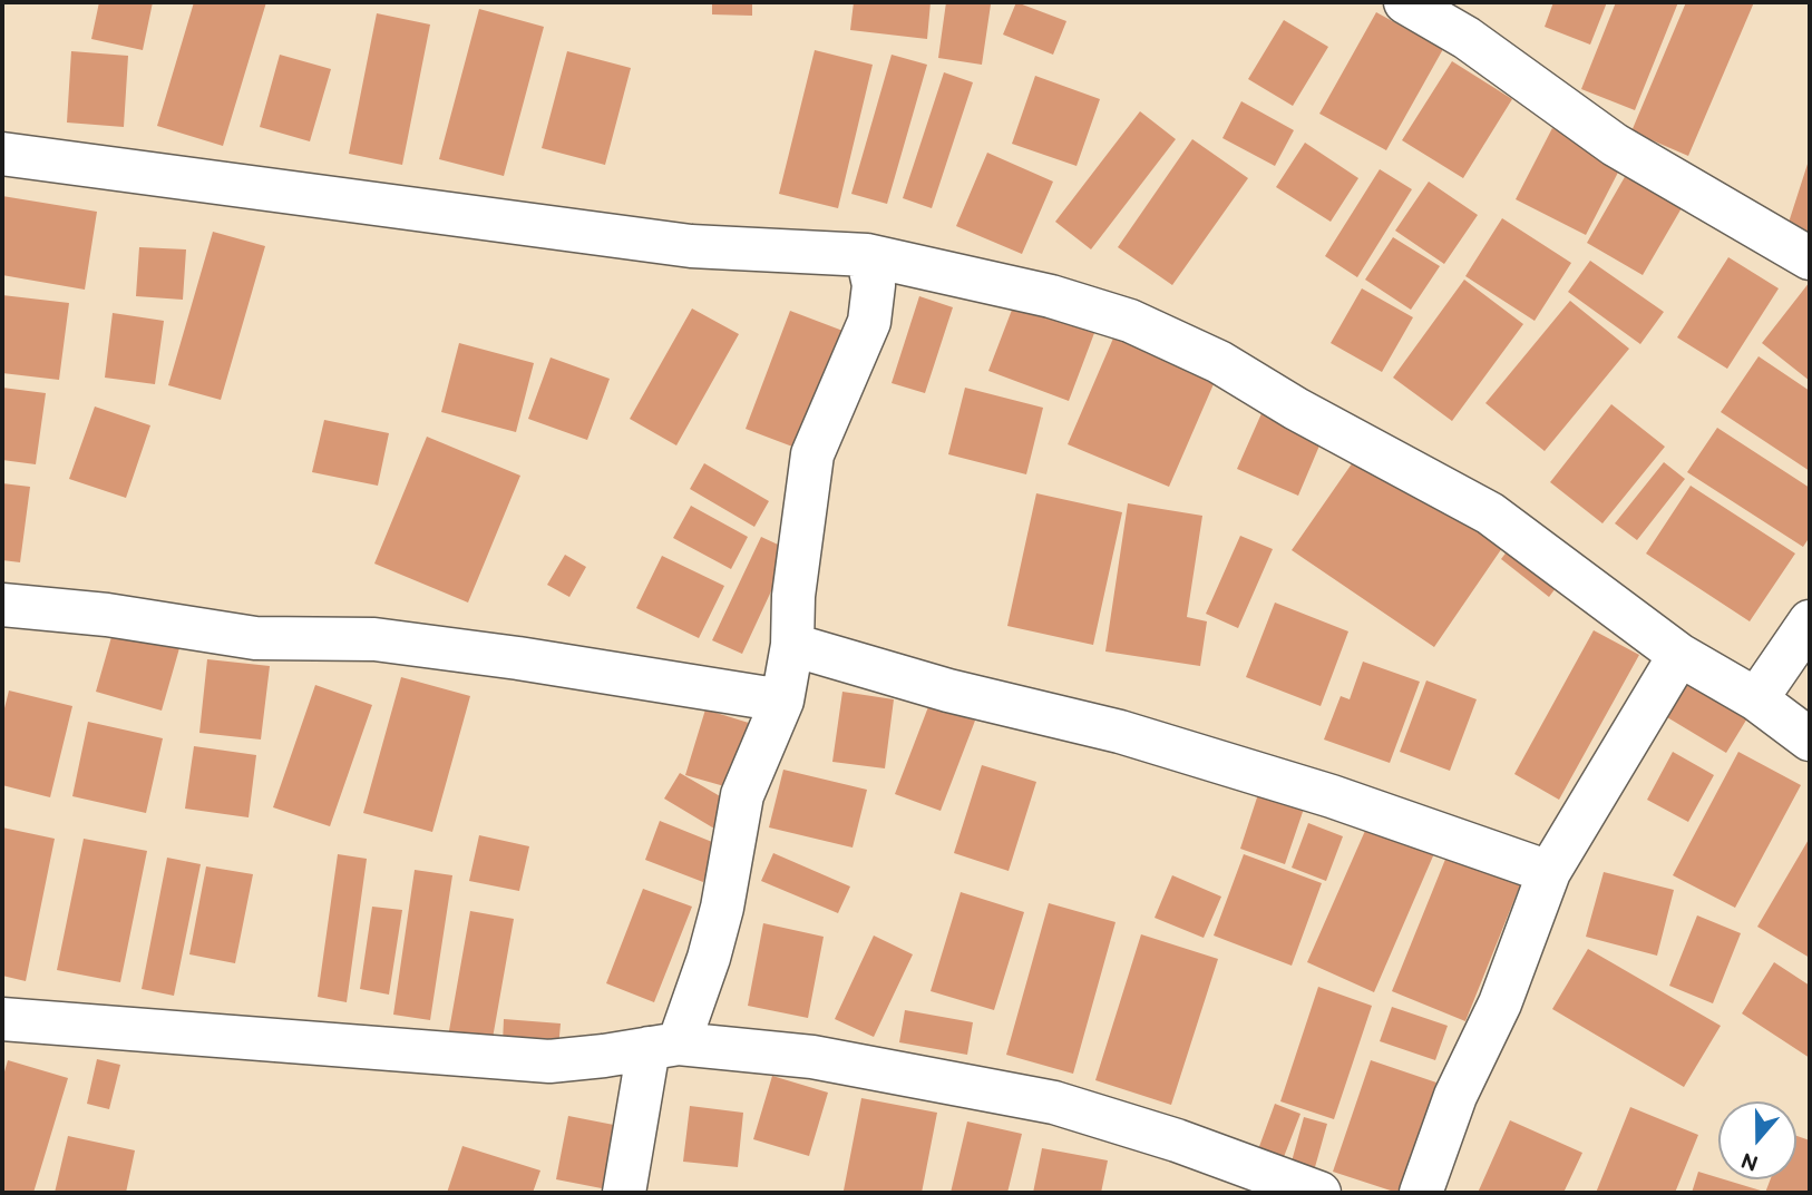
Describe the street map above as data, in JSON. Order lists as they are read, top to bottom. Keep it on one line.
{"north":"bottom"}
